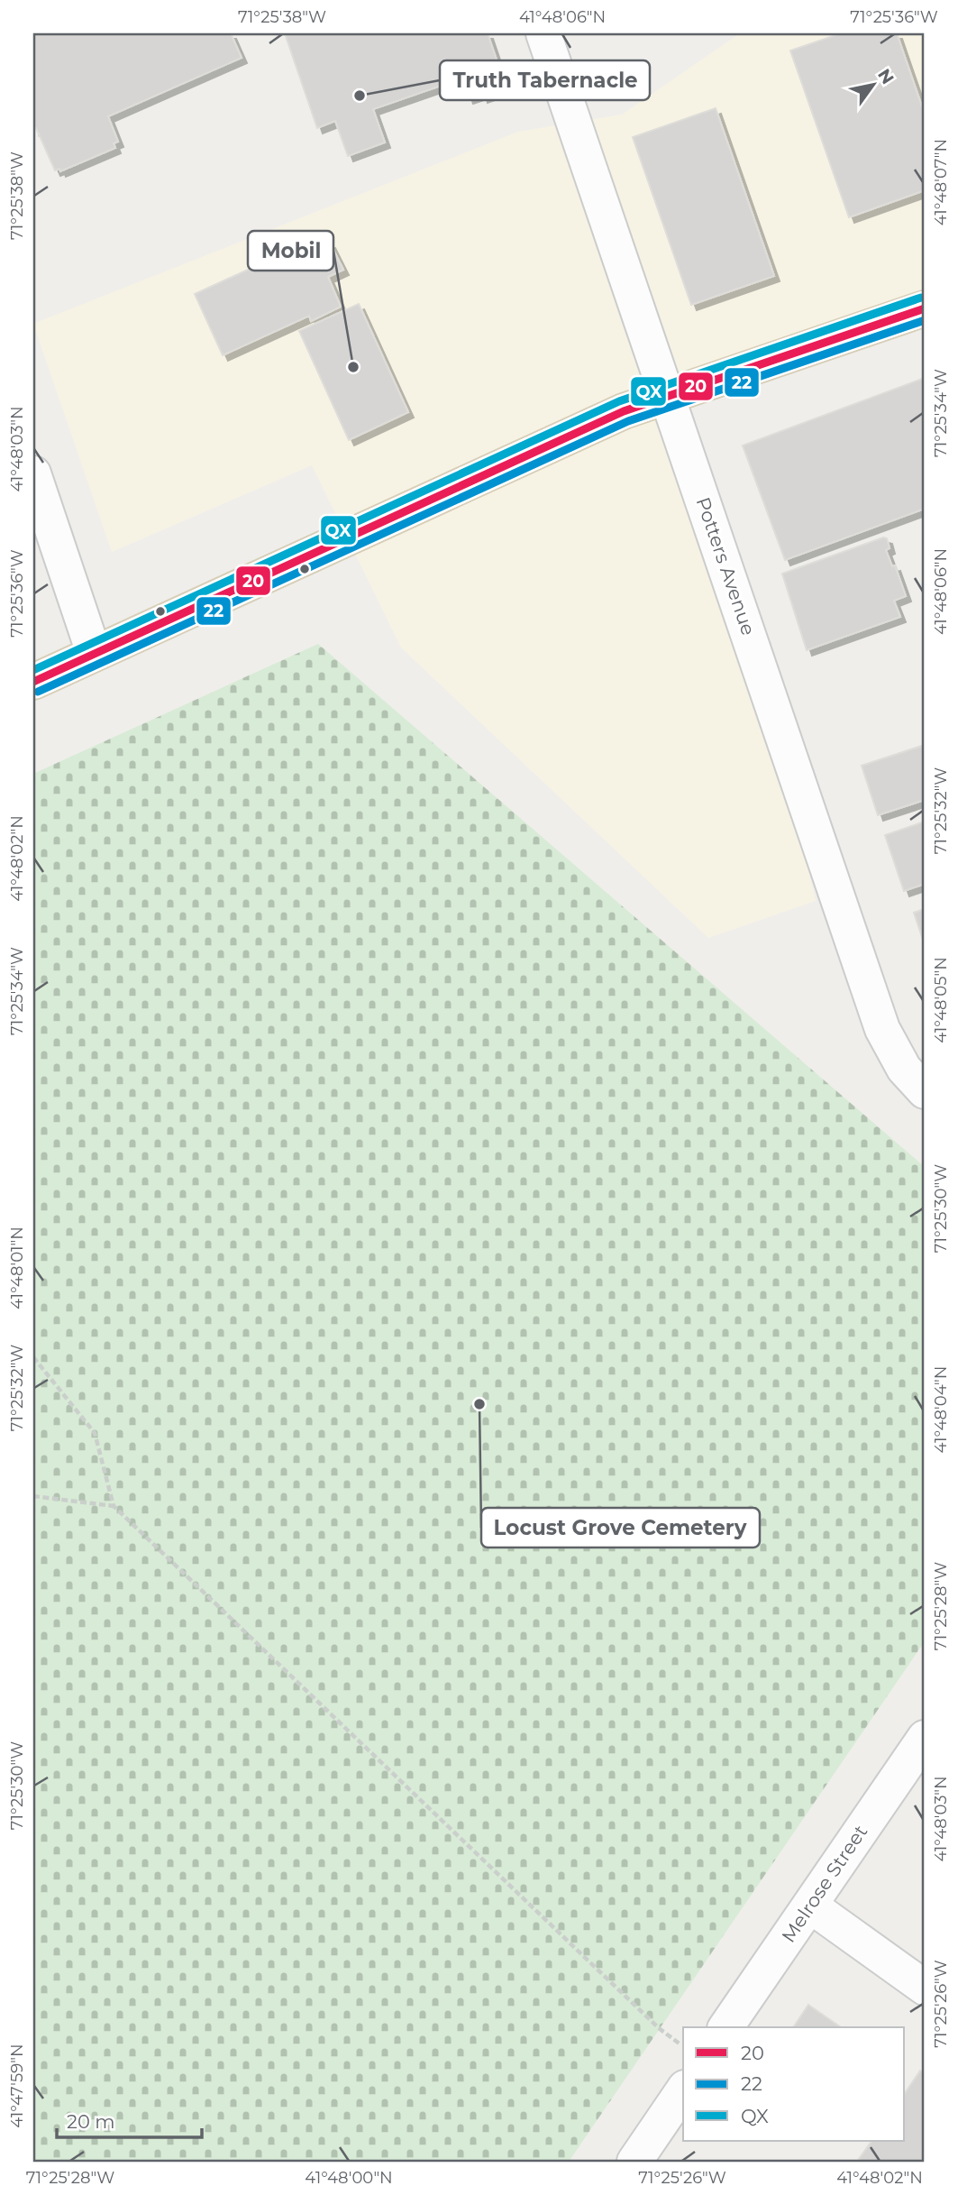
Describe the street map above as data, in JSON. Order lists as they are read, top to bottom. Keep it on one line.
{"streets":{"street":["Potters Avenue","Melrose Street"]},"places":["Truth Tabernacle","Mobil","Locust Grove Cemetery"],"lines":["transit line QX","transit line 20","transit line 22"],"legend":["20","22","QX"],"scale_bar":"20 m","north":"top right","coordinates":["71°25'38\"W","41°48'06\"N","71°25'36\"W","41°48'07\"N","71°25'34\"W","41°48'03\"N","71°25'32\"W","41°48'02\"N","41°48'05\"N","71°25'30\"W","41°48'01\"N","41°48'04\"N","71°25'28\"W","71°25'26\"W","41°47'59\"N","41°48'00\"N"]}
